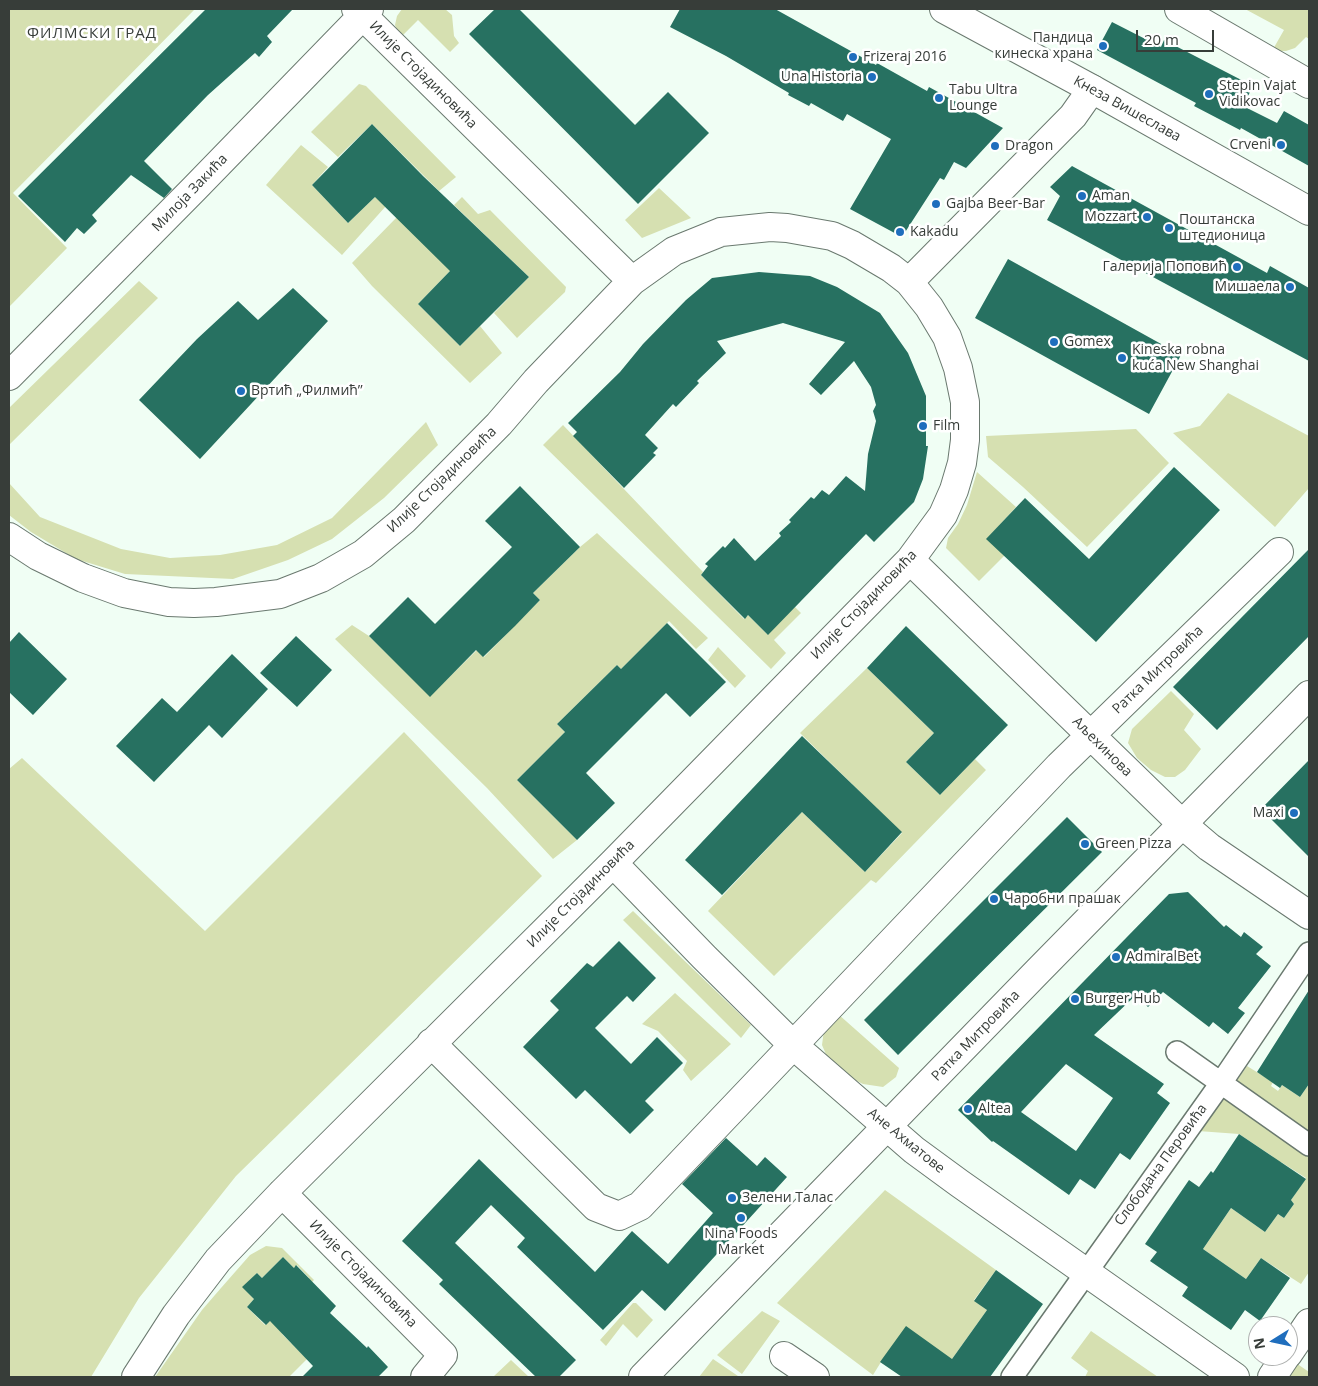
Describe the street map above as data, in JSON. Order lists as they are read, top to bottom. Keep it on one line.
{"streets":{"street":["Илије Стојадиновића","Кнеза Вишеслава","Милоја Закића","Ратка Митровића","Аљехинова","Ане Ахматове","Слободана Перовића"]},"crossings":[["Илије Стојадиновића","Милоја Закића"],["Илије Стојадиновића","Ратка Митровића"],["Илије Стојадиновића","Аљехинова"],["Илије Стојадиновића","Ане Ахматове"],["Ратка Митровића","Аљехинова"],["Ратка Митровића","Ане Ахматове"],["Ане Ахматове","Слободана Перовића"]],"districts":["ФИЛМСКИ ГРАД"],"places":["Пандица кинеска храна","Frizeraj 2016","Una Historia","Stepin Vajat Vidikovac","Tabu Ultra Lounge","Crveni","Dragon","Aman","Gajba Beer-Bar","Mozzart","Поштанска штедионица","Kakadu","Галерија Поповић","Мишаела","Gomex","Kineska robna kuća New Shanghai","Вртић „Филмић”","Film","Maxi","Green Pizza","Чаробни прашак","AdmiralBet","Burger Hub","Altea","Зелени Талас","Nina Foods Market"],"scale_bar":"20 m","north":"left"}
